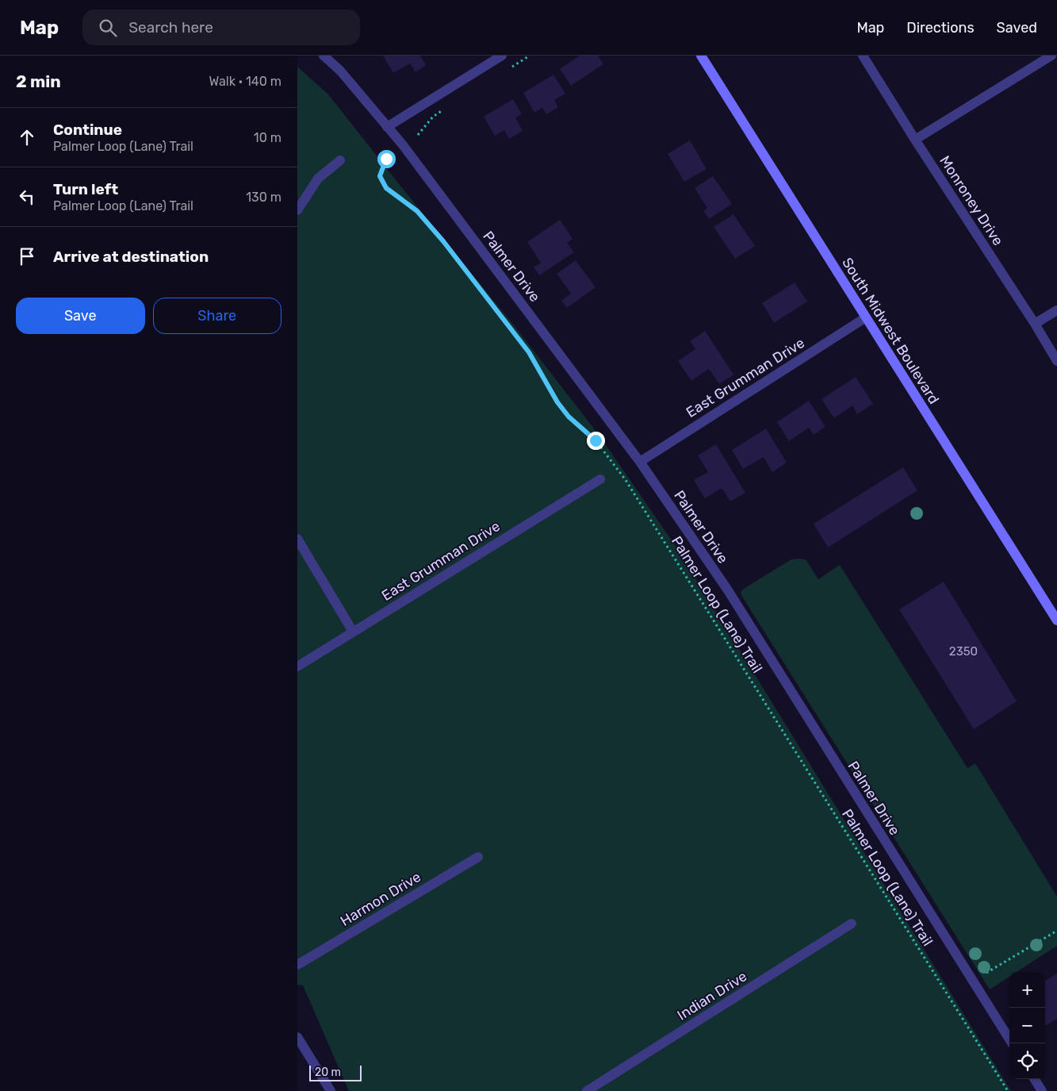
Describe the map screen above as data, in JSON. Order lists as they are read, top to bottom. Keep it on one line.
{"streets":{"main road":["South Midwest Boulevard"],"street":["Monroney Drive","Palmer Drive","East Grumman Drive","Harmon Drive","Indian Drive"],"path":["Palmer Loop (Lane) Trail"]},"crossings":[["Palmer Drive","East Grumman Drive"],["South Midwest Boulevard","East Grumman Drive"]],"house_numbers":["2350"],"scale_bar":"20 m","page":{"header":"Map","search":"Search here","nav":["Map","Directions","Saved"],"heading":["2 min","Walk · 140 m"],"list":[["Continue","Palmer Loop (Lane) Trail","10 m"],["Turn left","Palmer Loop (Lane) Trail","130 m"],"Arrive at destination"],"buttons":["Save","Share"],"map_buttons":["+","−"],"scale":"20 m"}}
